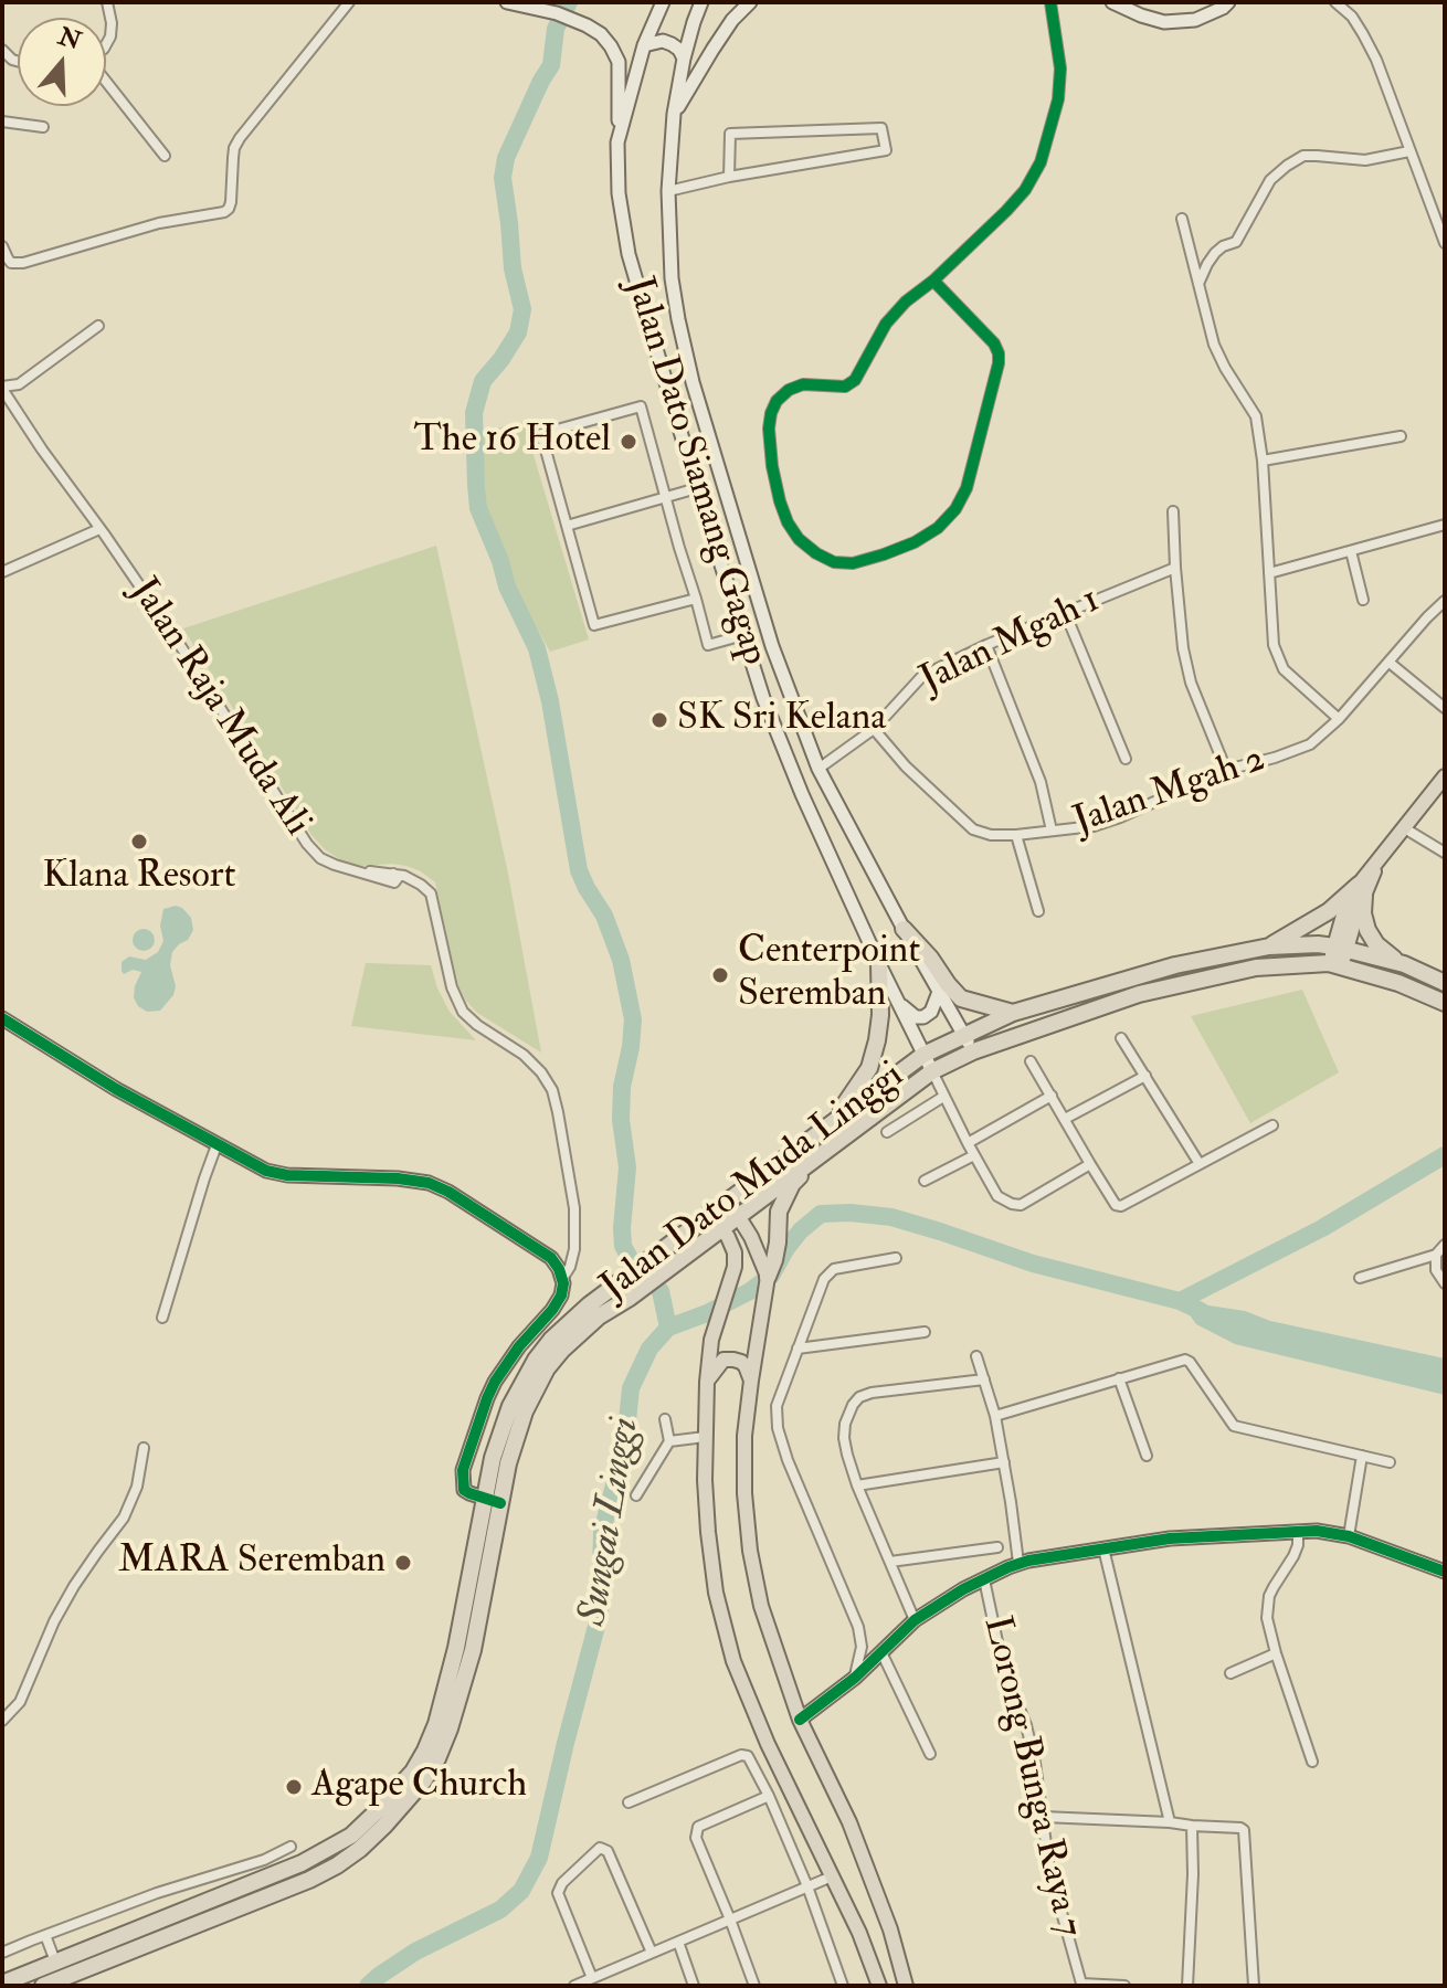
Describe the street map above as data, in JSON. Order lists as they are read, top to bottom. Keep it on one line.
{"streets":{"highway":["Jalan Dato Muda Linggi"],"main road":["Jalan Dato Siamang Gagap"],"street":["Jalan Mgah 1","Jalan Raja Muda Ali","Jalan Mgah 2","Lorong Bunga Raya 7"]},"crossings":[["Jalan Dato Siamang Gagap","Jalan Mgah 1"],["Jalan Dato Siamang Gagap","Jalan Dato Muda Linggi"],["Jalan Mgah 1","Jalan Mgah 2"]],"water":["Sungai Linggi"],"places":["The 16 Hotel","SK Sri Kelana","Klana Resort","Centerpoint Seremban","MARA Seremban","Agape Church"],"north":"top"}
